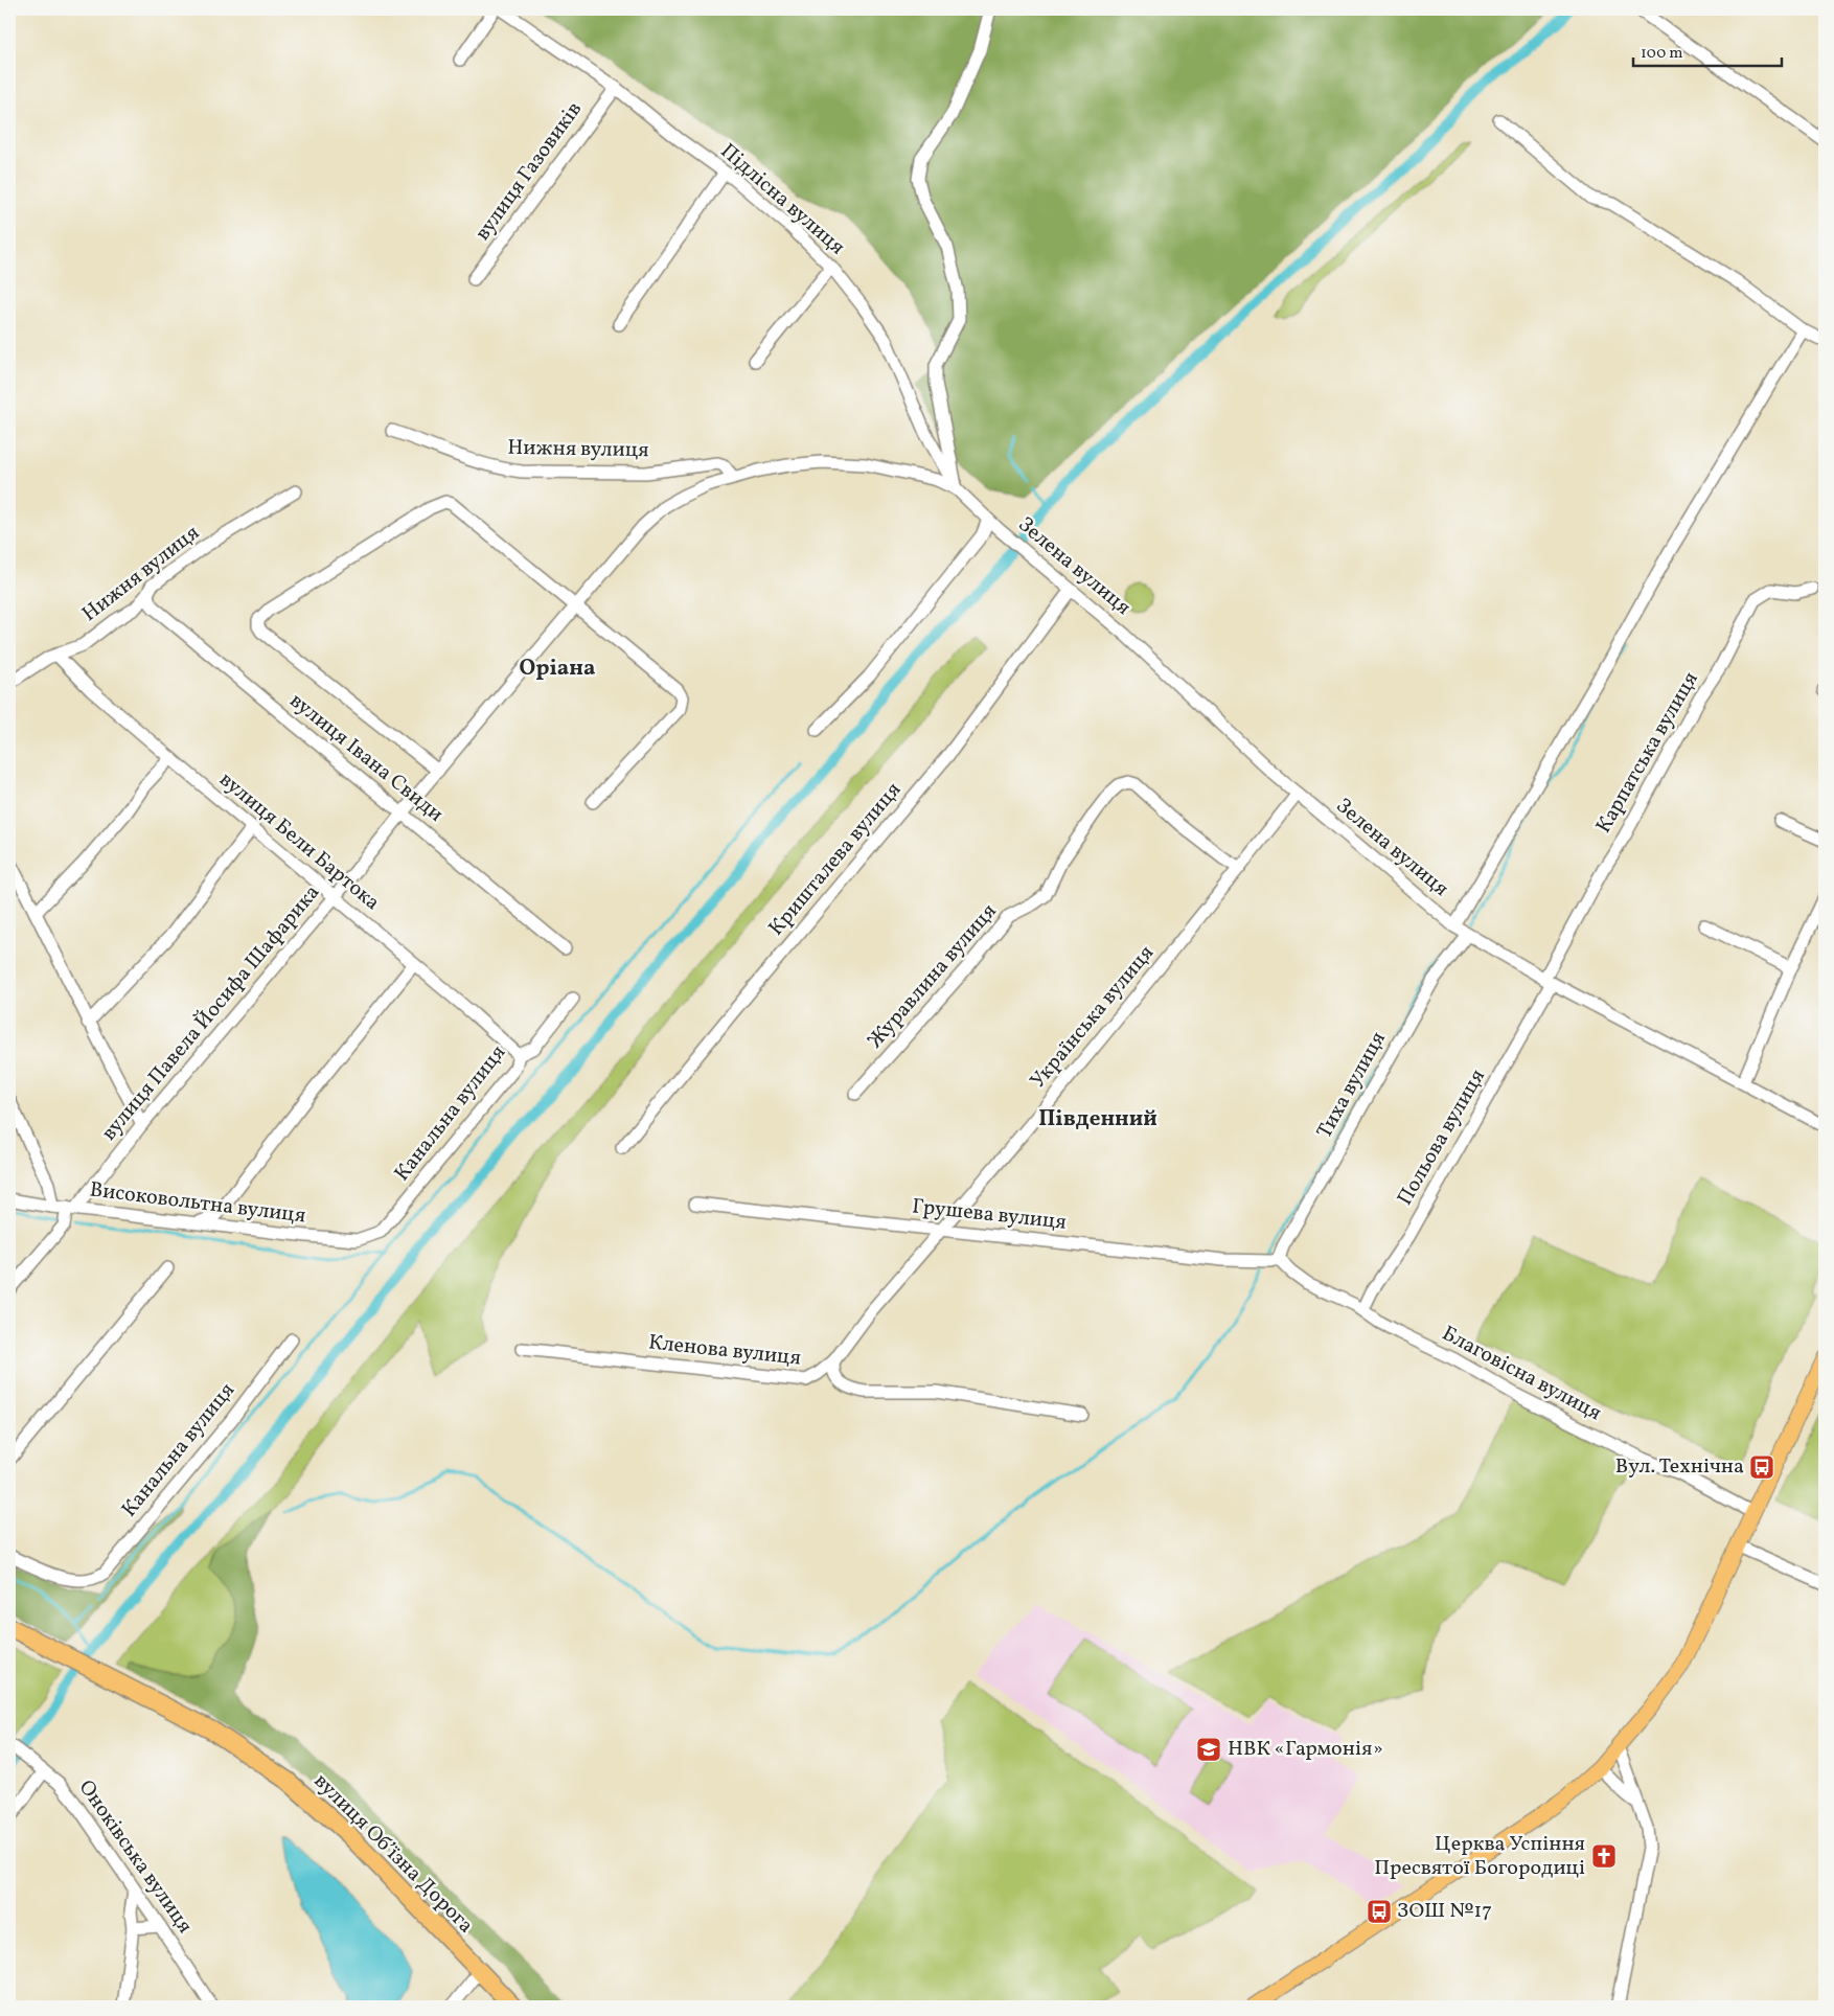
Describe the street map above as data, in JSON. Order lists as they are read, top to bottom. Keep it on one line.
{"streets":{"highway":["вулиця Обʼїзна Дорога"],"street":["вулиця Газовиків","Підлісна вулиця","Нижня вулиця","Зелена вулиця","Карпатська вулиця","вулиця Івана Свиди","вулиця Бели Бартока","Кришталева вулиця","Журавлина вулиця","вулиця Павела Йосифа Шафарика","Українська вулиця","Тиха вулиця","Канальна вулиця","Польова вулиця","Високовольтна вулиця","Грушева вулиця","Кленова вулиця","Благовісна вулиця","Оноківська вулиця"]},"crossings":[["вулиця Газовиків","Підлісна вулиця"],["Підлісна вулиця","Зелена вулиця"],["Підлісна вулиця","вулиця Павела Йосифа Шафарика"],["Нижня вулиця","вулиця Івана Свиди"],["Нижня вулиця","вулиця Бели Бартока"],["Нижня вулиця","вулиця Павела Йосифа Шафарика"],["Зелена вулиця","Карпатська вулиця"],["Зелена вулиця","Кришталева вулиця"],["Зелена вулиця","вулиця Павела Йосифа Шафарика"],["Зелена вулиця","Українська вулиця"],["Зелена вулиця","Тиха вулиця"],["Зелена вулиця","Польова вулиця"],["Карпатська вулиця","Польова вулиця"],["вулиця Івана Свиди","вулиця Павела Йосифа Шафарика"],["вулиця Бели Бартока","вулиця Павела Йосифа Шафарика"],["вулиця Бели Бартока","Канальна вулиця"],["Журавлина вулиця","Українська вулиця"],["вулиця Павела Йосифа Шафарика","Високовольтна вулиця"],["Українська вулиця","Грушева вулиця"],["Українська вулиця","Кленова вулиця"],["Тиха вулиця","Грушева вулиця"],["Тиха вулиця","Благовісна вулиця"],["Канальна вулиця","Високовольтна вулиця"],["Польова вулиця","Благовісна вулиця"],["Грушева вулиця","Благовісна вулиця"]],"districts":["Оріана","Південний"],"places":{"bus stop":["Вул. Технічна","ЗОШ №17"],"school or university":["НВК «Гармонія»"],"church":["Церква Успіння Пресвятої Богородиці"]},"scale_bar":"100 m"}
